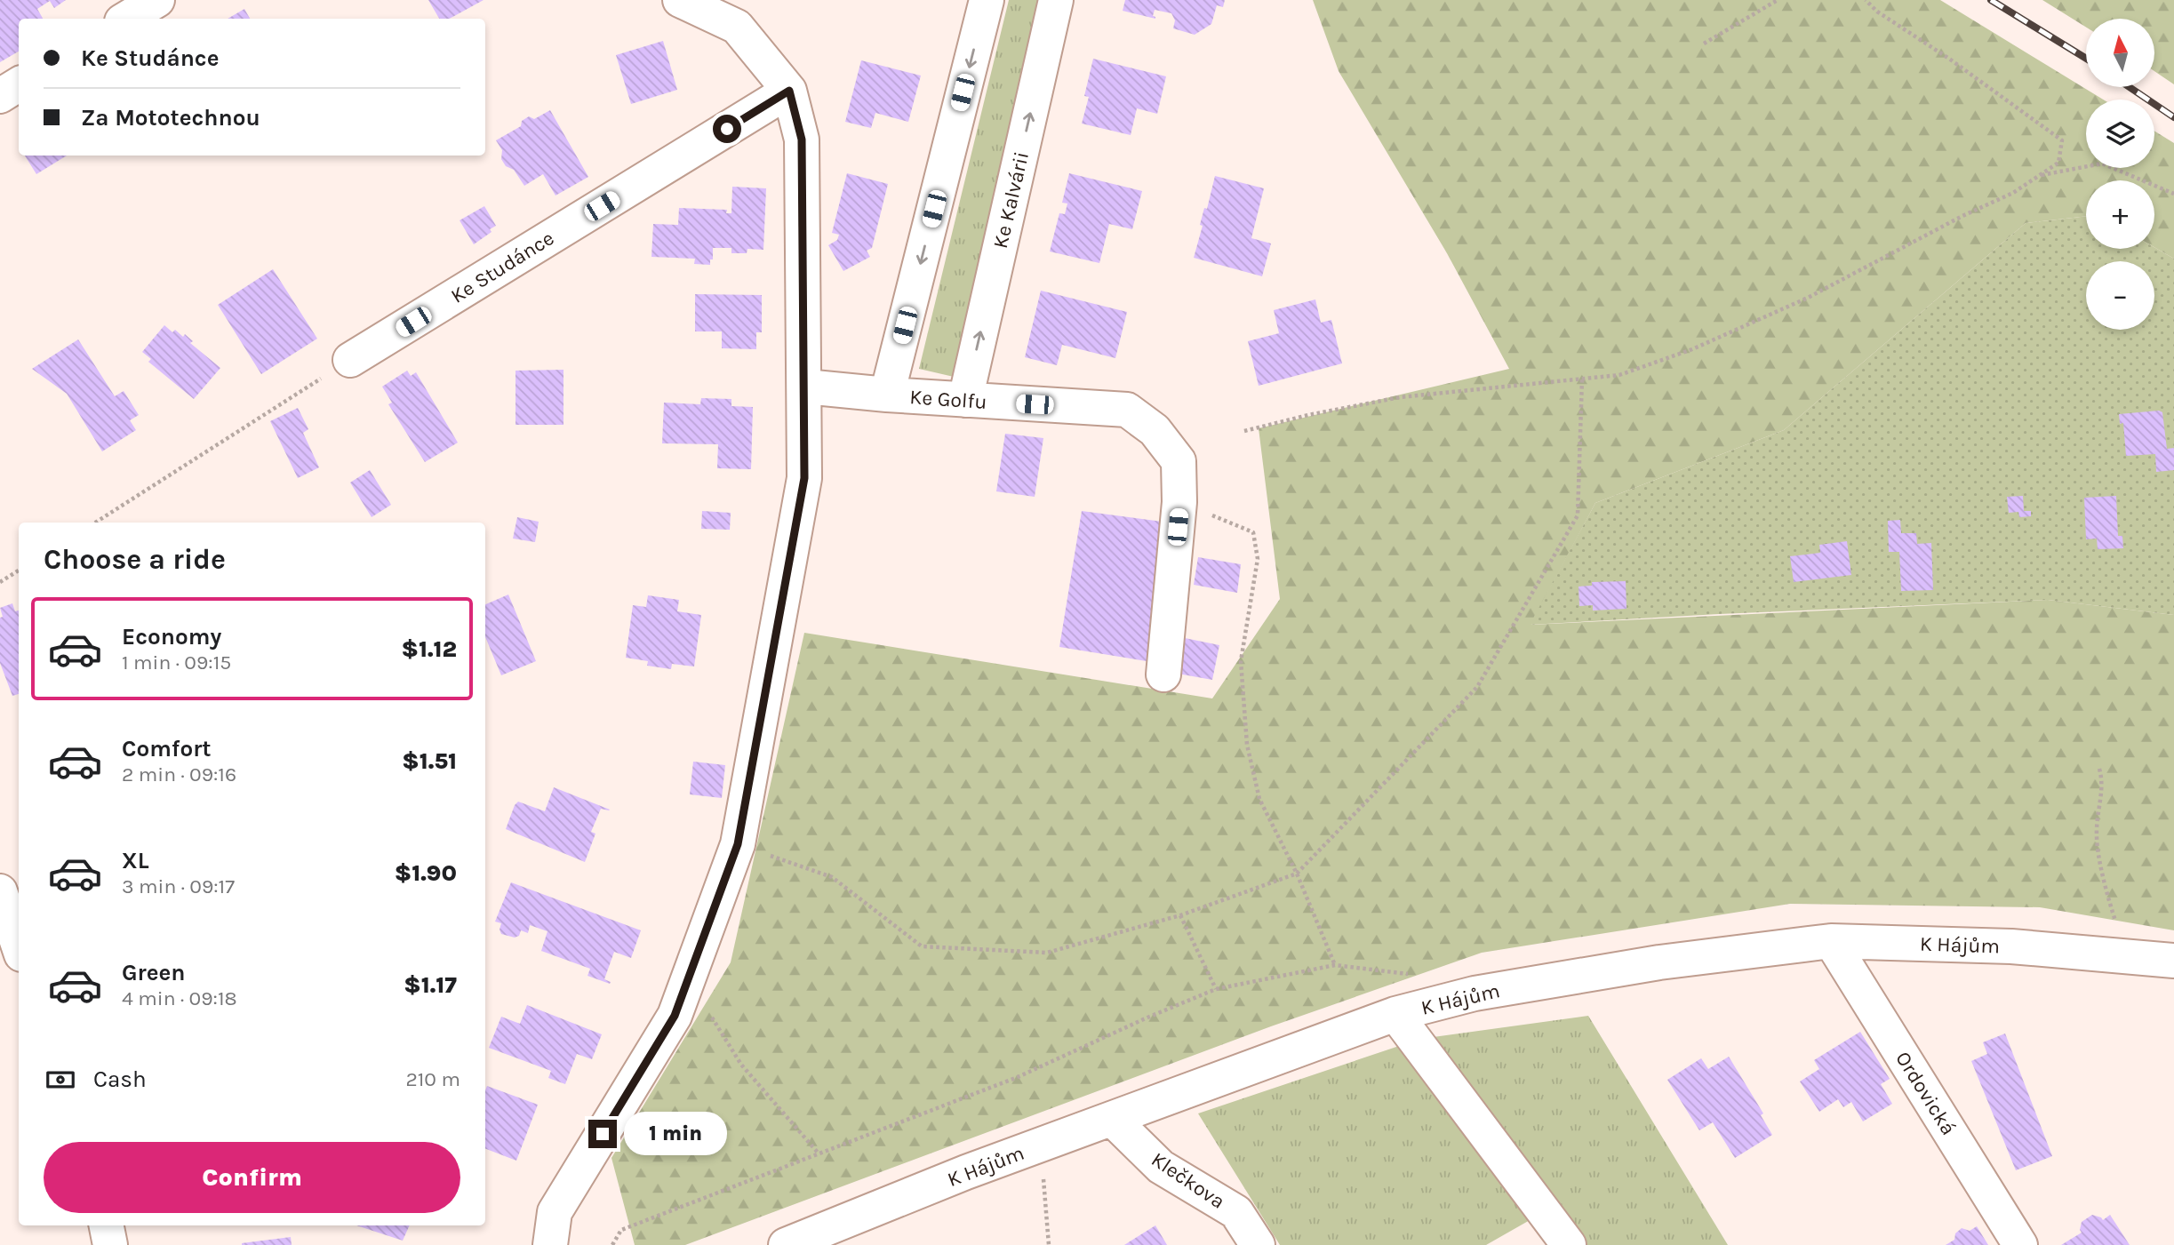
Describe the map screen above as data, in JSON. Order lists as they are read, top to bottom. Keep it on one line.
{"streets":{"street":["Ke Kalvárii","Ke Studánce","Ke Golfu","K Hájům","Ordovická","Klečkova"]},"crossings":[["Ke Kalvárii","Ke Golfu"],["K Hájům","Ordovická"],["K Hájům","Klečkova"]],"north":"top","page":{"map_buttons":["+","−"],"banner":["Ke Studánce","Za Mototechnou"],"heading":"Choose a ride","list":[{"name":"Economy","note":"1 min · 09:15","value":"$1.12"},{"name":"Comfort","note":"2 min · 09:16","value":"$1.51"},{"name":"XL","note":"3 min · 09:17","value":"$1.90"},{"name":"Green","note":"4 min · 09:18","value":"$1.17"}],"pay":["Cash","210 m"],"bubble":"1 min","buttons":"Confirm"}}
